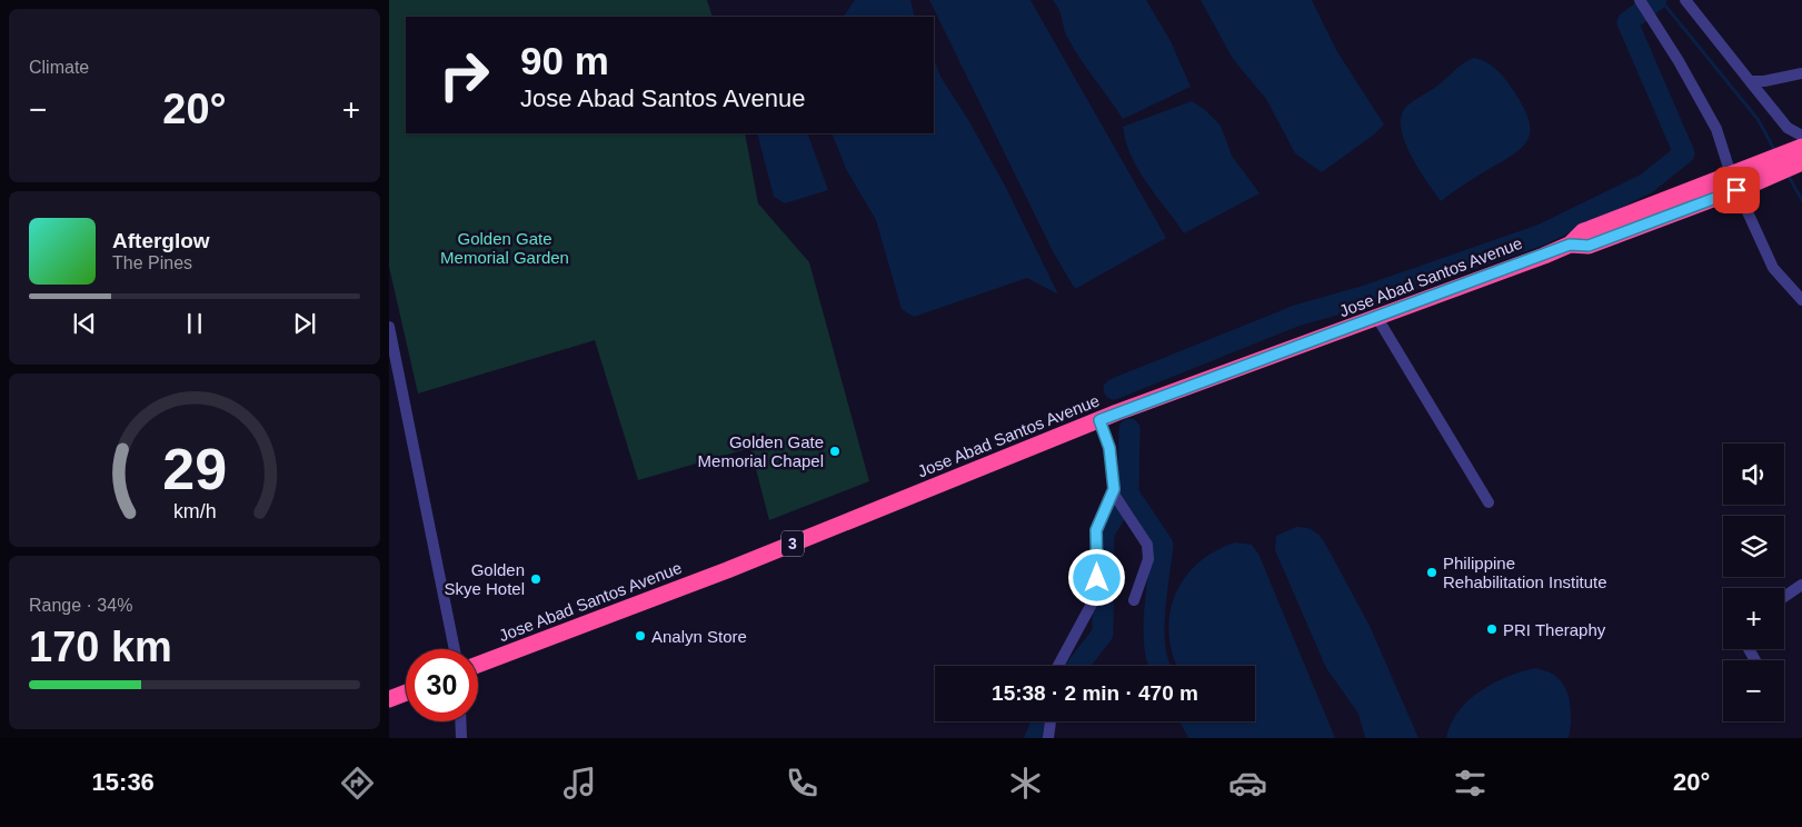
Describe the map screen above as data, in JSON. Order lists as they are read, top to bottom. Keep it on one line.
{"streets":{"highway":["Jose Abad Santos Avenue","3"]},"parks":["Golden Gate Memorial Garden"],"places":["Golden Gate Memorial Chapel","Philippine Rehabilitation Institute","Golden Skye Hotel","PRI Theraphy","Analyn Store"],"page":{"tile":["Climate",["Range · 34%","170 km"]],"turn":["90 m","Jose Abad Santos Avenue"],"heat":["−","20°","+"],"song":["Afterglow","The Pines"],"map_buttons":["+","−"],"limit":"30","trip":"15:38 · 2 min · 470 m","tabs":["15:36","20°"],"gauge":["29","km/h"]}}
